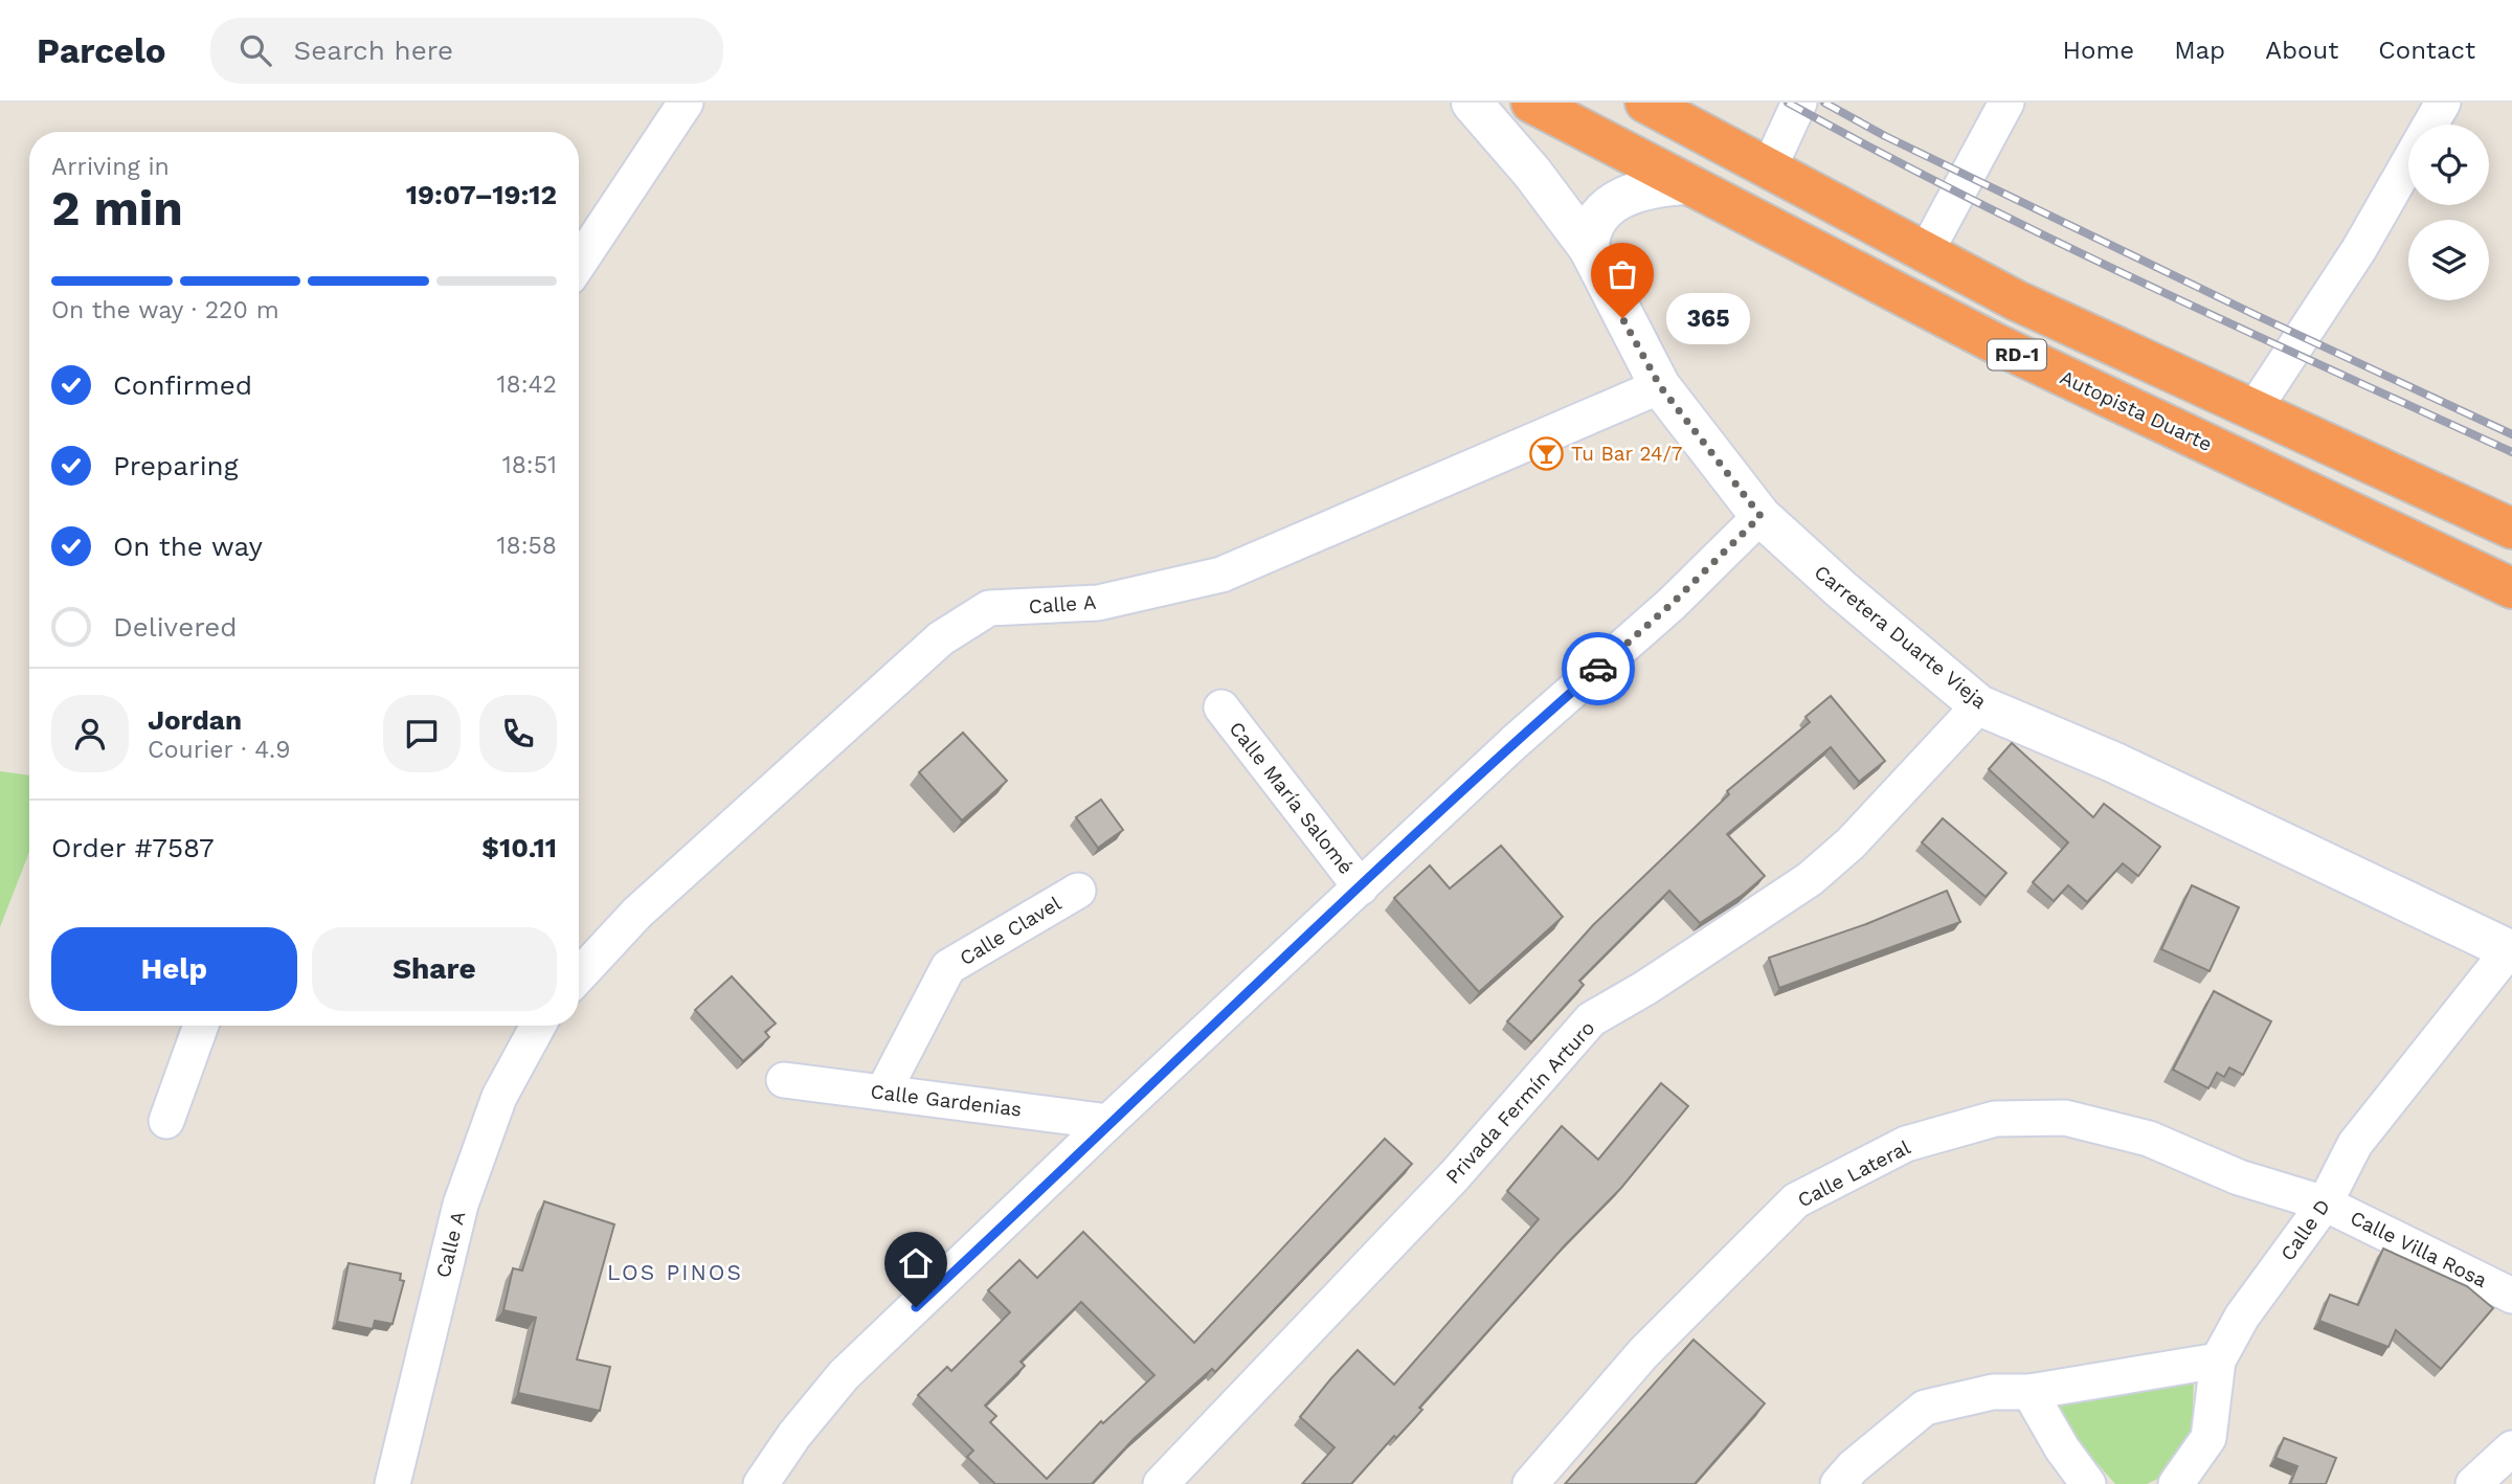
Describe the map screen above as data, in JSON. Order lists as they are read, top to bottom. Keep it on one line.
{"streets":{"highway":["RD-1","Autopista Duarte"],"main road":["Carretera Duarte Vieja"],"street":["Calle A","Calle María Salomé","Calle Clavel","Calle Gardenias","Privada Fermín Arturo","Calle Lateral","Calle D","Calle Villa Rosa"]},"crossings":[["Calle A","Carretera Duarte Vieja"],["Carretera Duarte Vieja","Privada Fermín Arturo"],["Carretera Duarte Vieja","Calle D"],["Calle Clavel","Calle Gardenias"],["Calle Lateral","Calle D"],["Calle Lateral","Calle Villa Rosa"],["Calle D","Calle Villa Rosa"]],"districts":["LOS PINOS"],"places":{"other":["365"],"bar":["Tu Bar 24/7"]},"page":{"header":"Parcelo","search":"Search here","nav":["Home","Map","About","Contact"],"heading":["2 min","Arriving in","19:07–19:12"],"panel":["Jordan","Courier · 4.9","Order #7587","$10.11"],"bar":"On the way · 220 m","bubble":"365","list":[["Confirmed","18:42"],["Preparing","18:51"],["On the way","18:58"],"Delivered"],"buttons":["Help","Share"]}}
